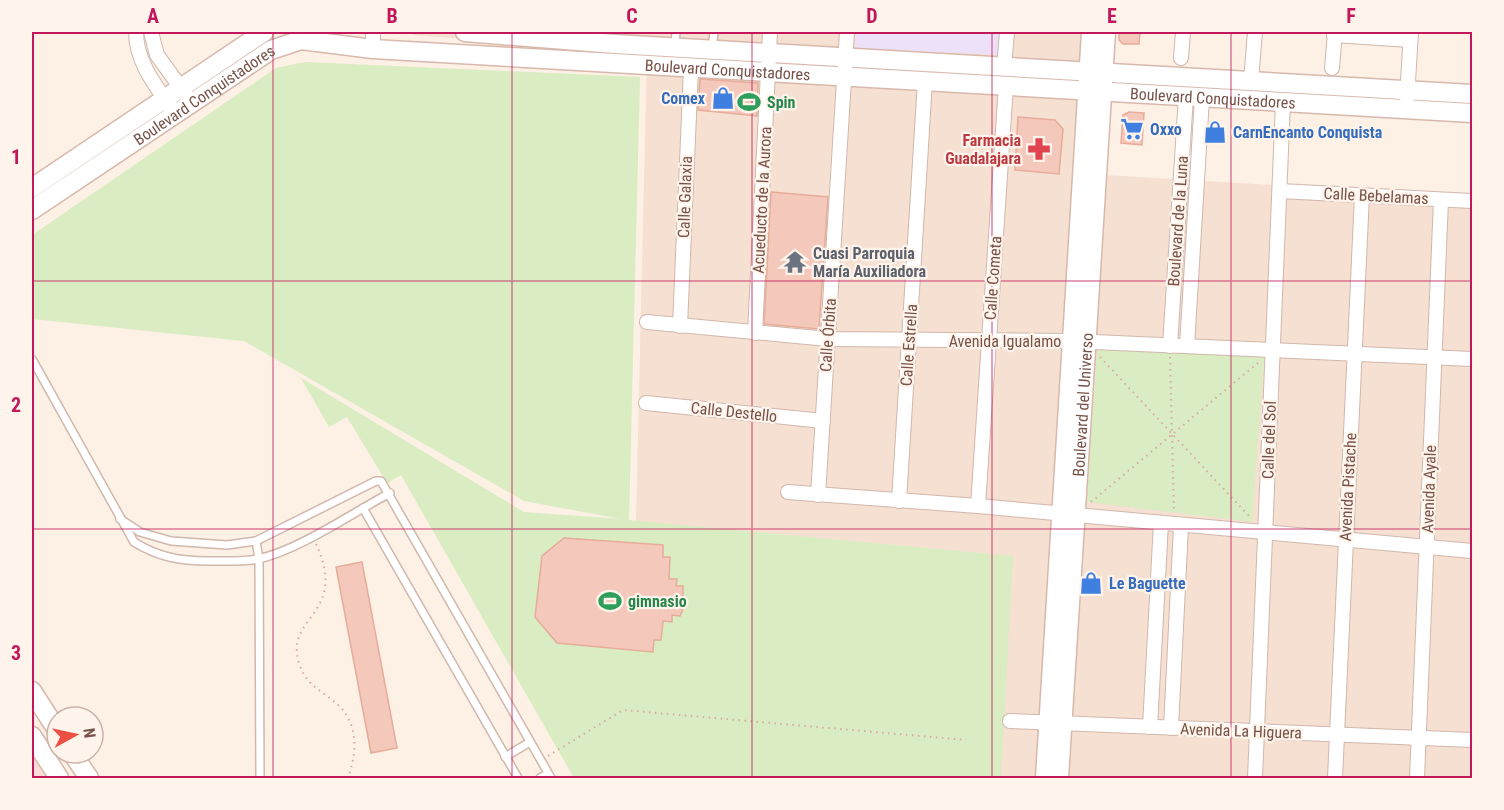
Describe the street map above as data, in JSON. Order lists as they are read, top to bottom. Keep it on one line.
{"streets":{"street":["Boulevard Conquistadores","Calle Bebelamas","Calle Galaxia","Acueducto de la Aurora","Boulevard de la Luna","Calle Cometa","Calle Órbita","Avenida Igualamo","Calle Estrella","Boulevard del Universo","Calle Destello","Calle del Sol","Avenida Pistache","Avenida Ayale","Avenida La Higuera"]},"crossings":[["Boulevard Conquistadores","Calle Galaxia"],["Boulevard Conquistadores","Acueducto de la Aurora"],["Boulevard Conquistadores","Boulevard de la Luna"],["Boulevard Conquistadores","Calle Cometa"],["Boulevard Conquistadores","Calle Órbita"],["Boulevard Conquistadores","Calle Estrella"],["Boulevard Conquistadores","Boulevard del Universo"],["Boulevard Conquistadores","Calle del Sol"],["Calle Bebelamas","Calle del Sol"],["Calle Bebelamas","Avenida Pistache"],["Calle Bebelamas","Avenida Ayale"],["Calle Galaxia","Avenida Igualamo"],["Acueducto de la Aurora","Avenida Igualamo"],["Boulevard de la Luna","Avenida Igualamo"],["Calle Cometa","Avenida Igualamo"],["Calle Órbita","Avenida Igualamo"],["Calle Órbita","Calle Destello"],["Avenida Igualamo","Calle Estrella"],["Avenida Igualamo","Boulevard del Universo"],["Avenida Igualamo","Calle del Sol"],["Avenida Igualamo","Avenida Pistache"],["Avenida Igualamo","Avenida Ayale"],["Boulevard del Universo","Avenida La Higuera"],["Calle del Sol","Avenida La Higuera"],["Avenida Pistache","Avenida La Higuera"],["Avenida Ayale","Avenida La Higuera"]],"places":{"shop":["Comex","CarnEncanto Conquista","Le Baguette"],"sports":["Spin","gimnasio"],"supermarket":["Oxxo"],"pharmacy":["Farmacia Guadalajara"],"temple":["Cuasi Parroquia María Auxiliadora"]},"north":"right","grid":{"columns":["A","B","C","D","E","F"],"rows":["1","2","3"]}}
